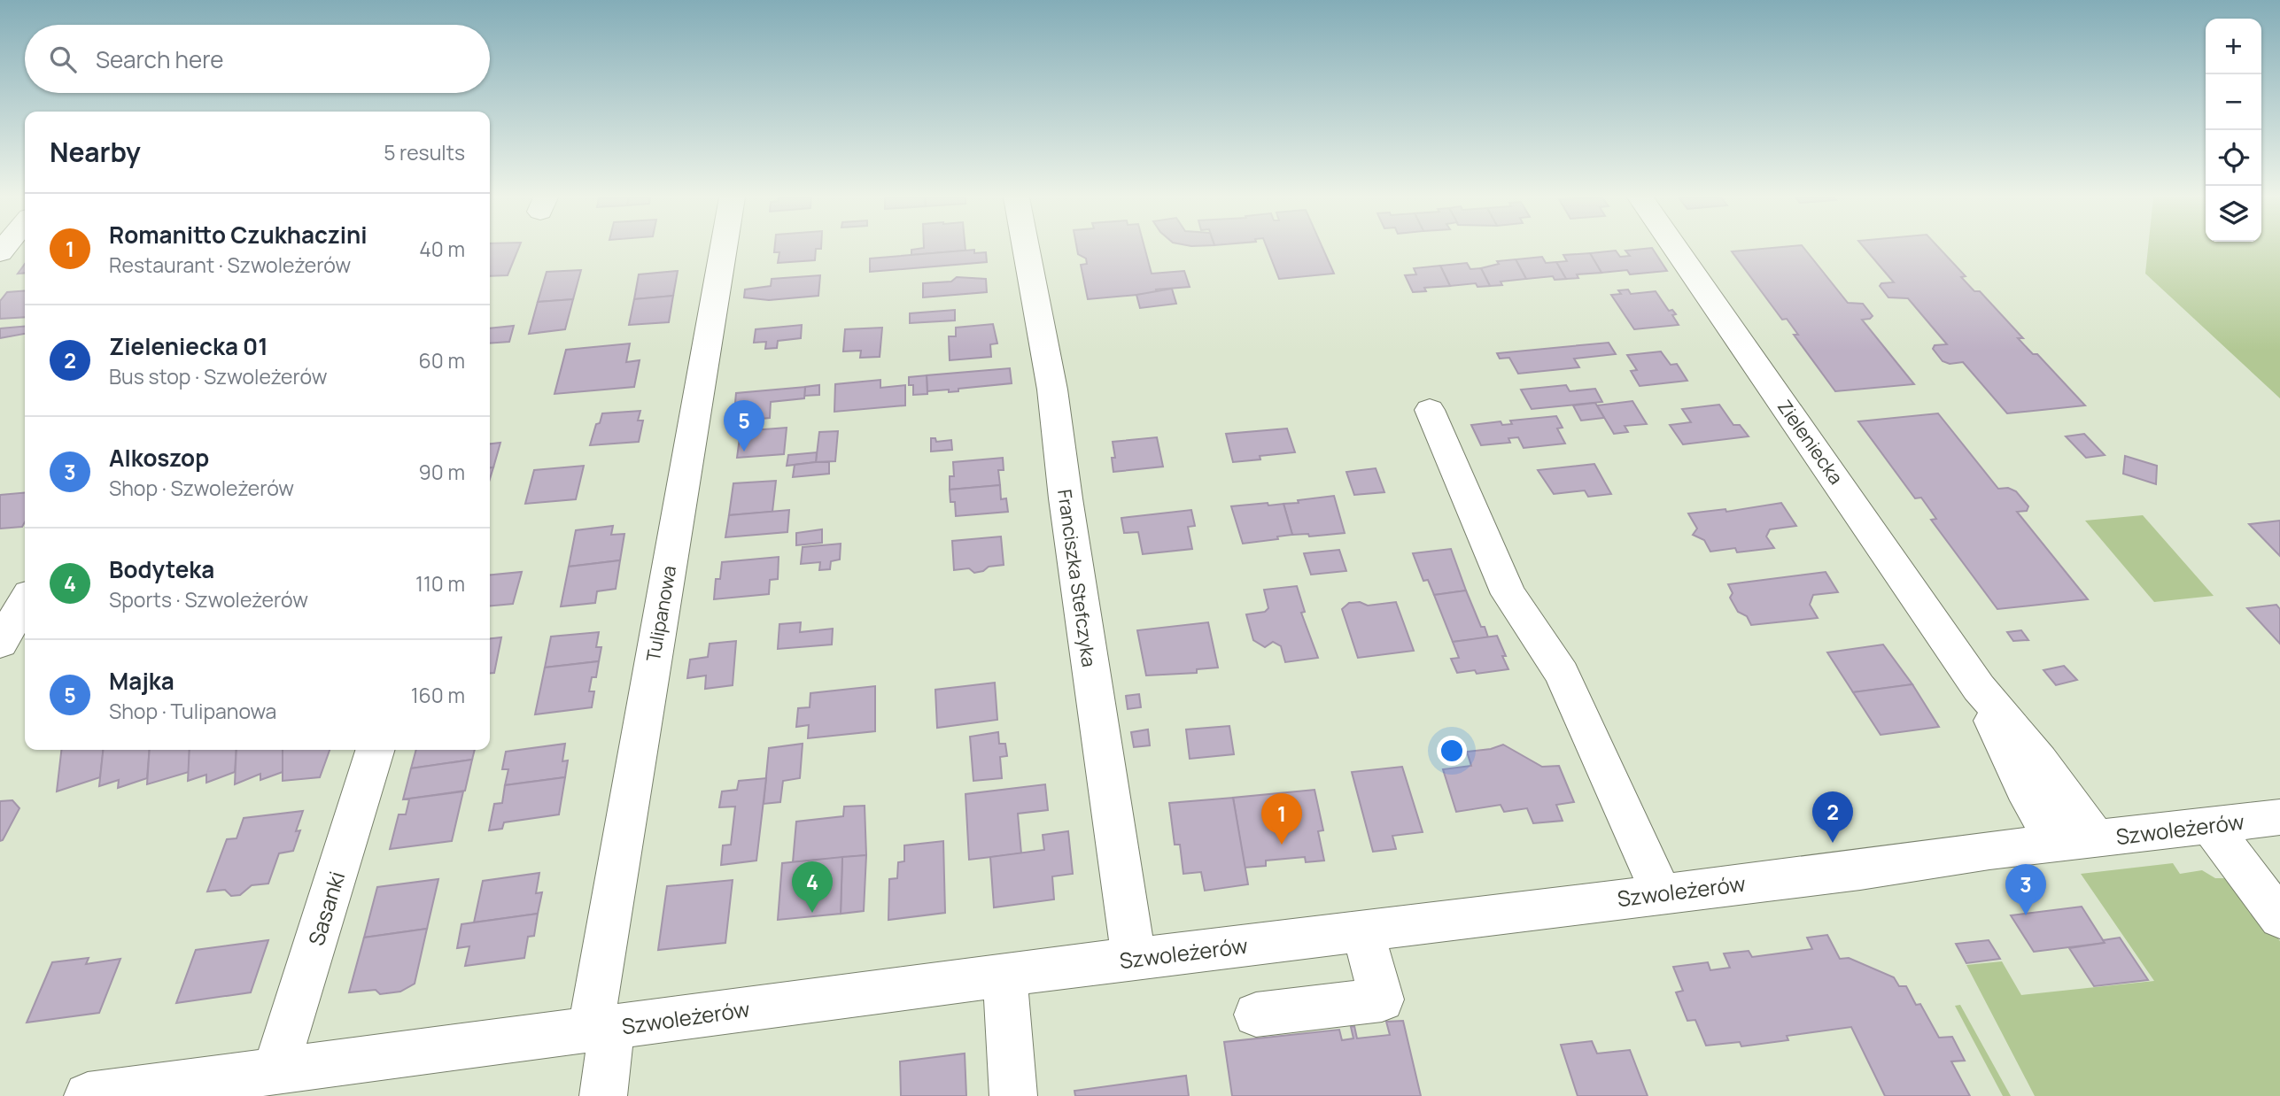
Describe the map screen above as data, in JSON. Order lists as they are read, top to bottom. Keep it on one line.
{"streets":{"street":["Zieleniecka","Franciszka Stefczyka","Tulipanowa","Szwoleżerów","Sasanki"]},"crossings":[["Zieleniecka","Szwoleżerów"],["Franciszka Stefczyka","Szwoleżerów"],["Tulipanowa","Szwoleżerów"],["Szwoleżerów","Sasanki"]],"page":{"map_buttons":["+","−"],"search":"Search here","heading":["Nearby","5 results"],"list":[{"mark":"1","name":"Romanitto Czukhaczini","note":"Restaurant · Szwoleżerów","value":"40 m"},{"mark":"2","name":"Zieleniecka 01","note":"Bus stop · Szwoleżerów","value":"60 m"},{"mark":"3","name":"Alkoszop","note":"Shop · Szwoleżerów","value":"90 m"},{"mark":"4","name":"Bodyteka","note":"Sports · Szwoleżerów","value":"110 m"},{"mark":"5","name":"Majka","note":"Shop · Tulipanowa","value":"160 m"}],"pins":["5","2","1","4","3"]}}
